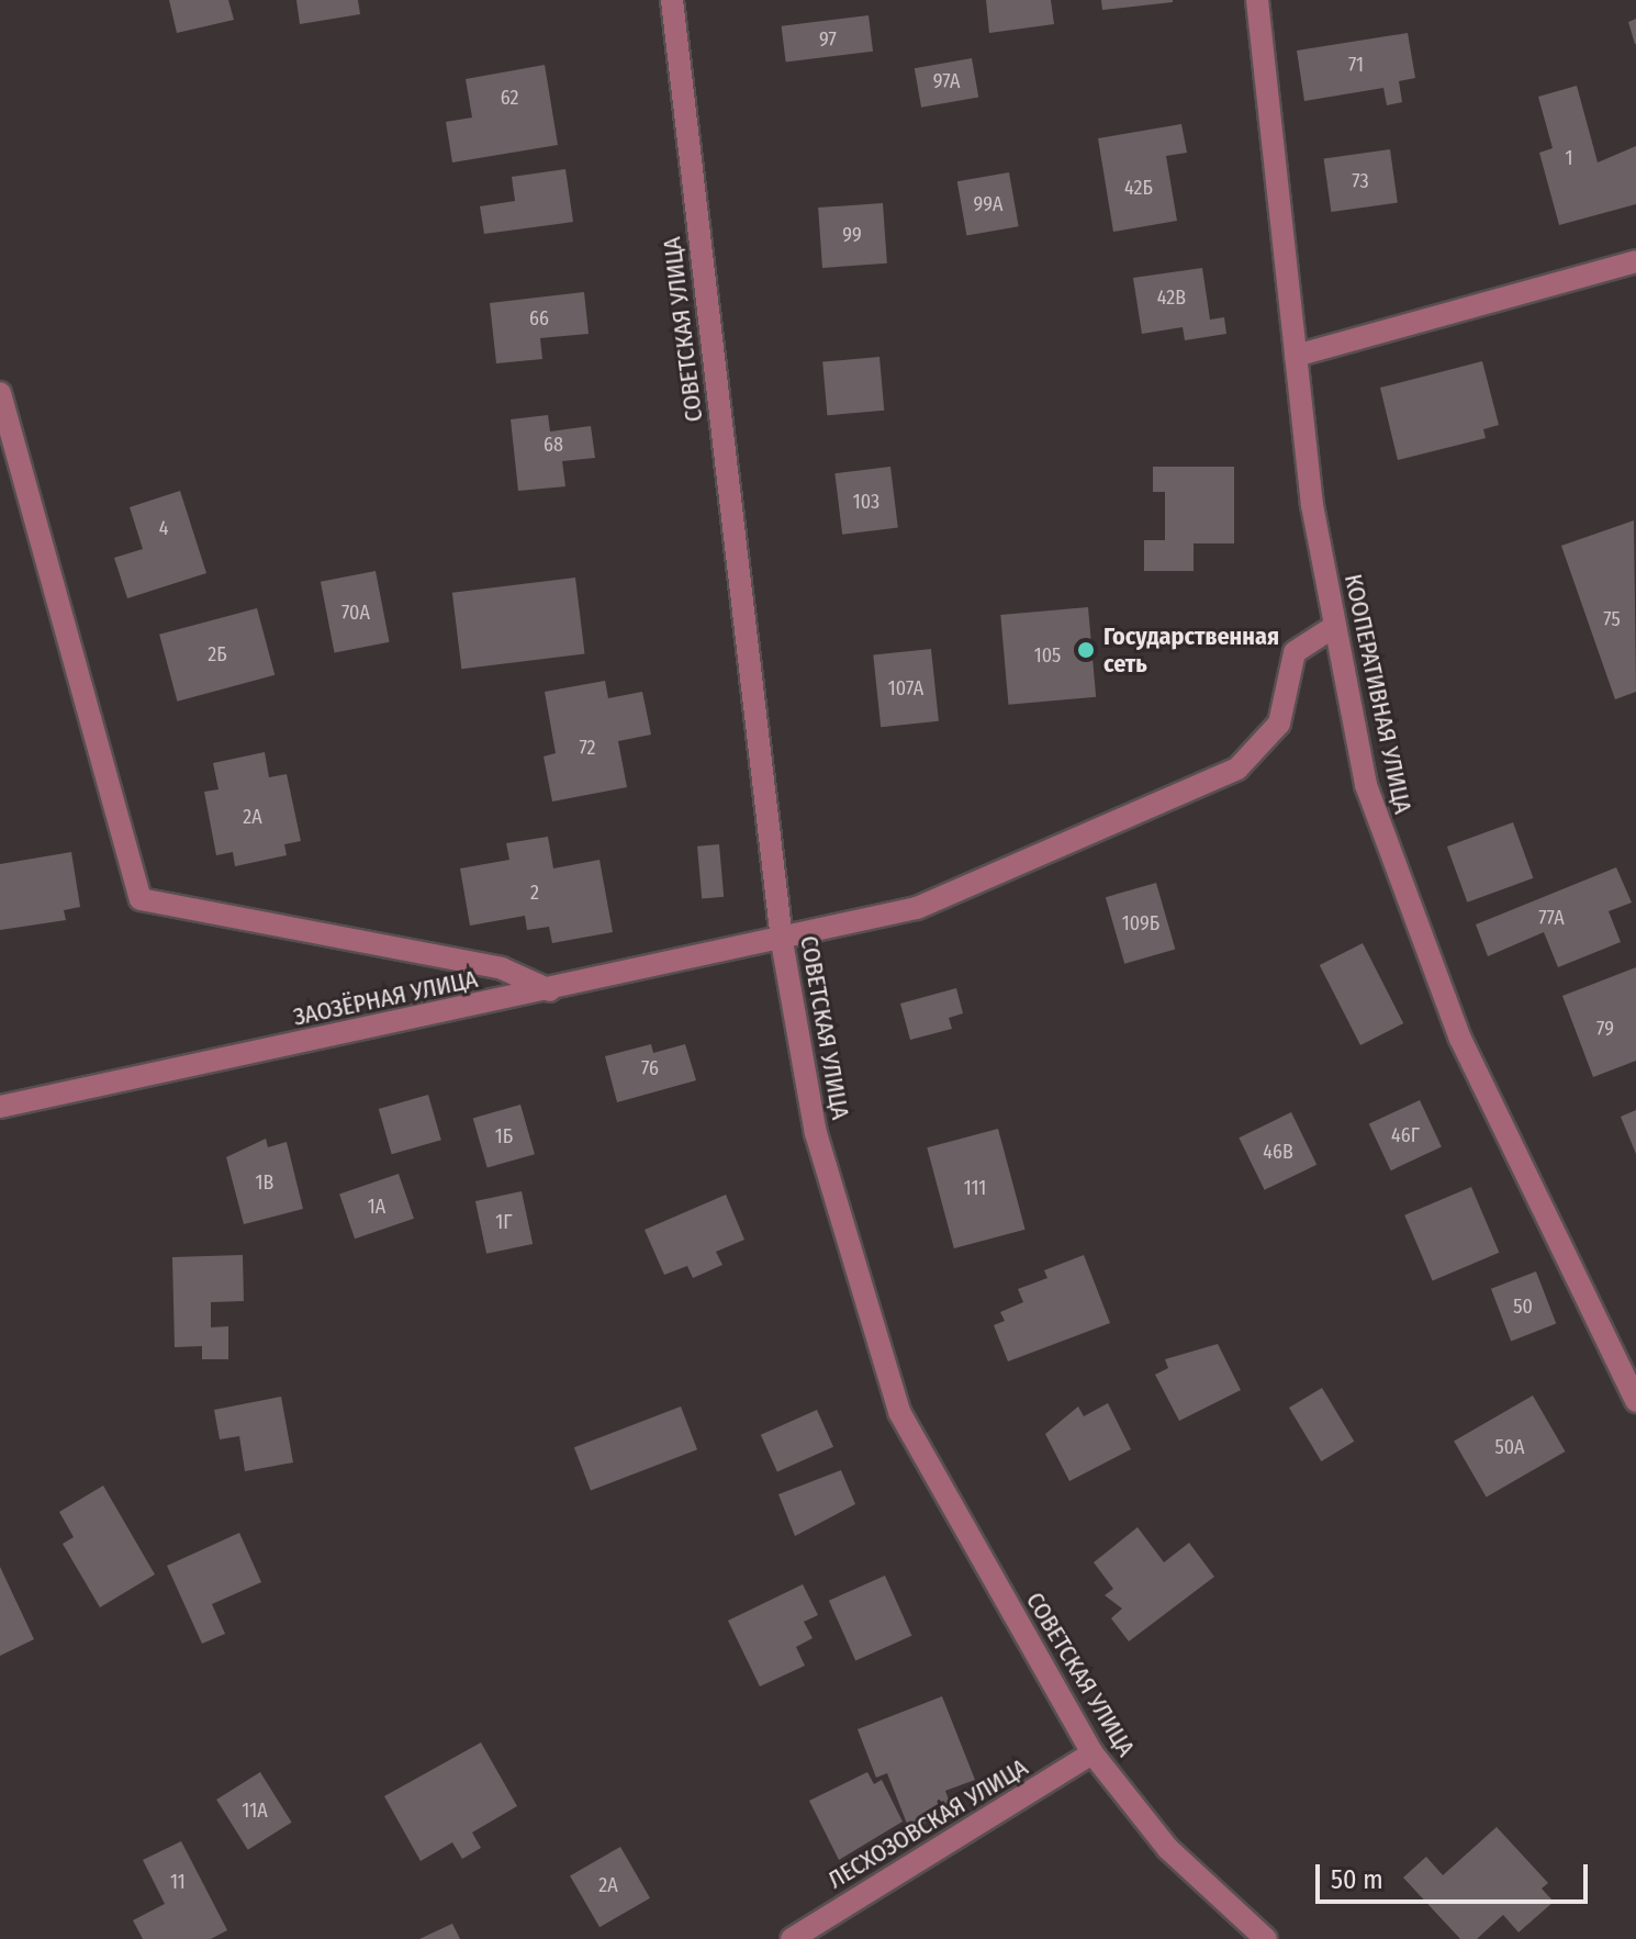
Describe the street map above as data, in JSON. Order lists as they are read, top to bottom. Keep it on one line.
{"streets":{"street":["СОВЕТСКАЯ УЛИЦА","КООПЕРАТИВНАЯ УЛИЦА","ЗАОЗЁРНАЯ УЛИЦА","ЛЕСХОЗОВСКАЯ УЛИЦА"]},"crossings":[["СОВЕТСКАЯ УЛИЦА","ЗАОЗЁРНАЯ УЛИЦА"],["СОВЕТСКАЯ УЛИЦА","ЛЕСХОЗОВСКАЯ УЛИЦА"],["КООПЕРАТИВНАЯ УЛИЦА","ЗАОЗЁРНАЯ УЛИЦА"]],"places":["Государственная сеть"],"house_numbers":["97","71","97А","62","1","73","42Б","99А","99","42В","66","68","103","4","70А","75","2Б","105","107А","72","2А","2","77А","109Б","79","76","46Г","1Б","46В","1В","111","1А","1Г","50","50А","11А","11","2А"],"scale_bar":"50 m"}
